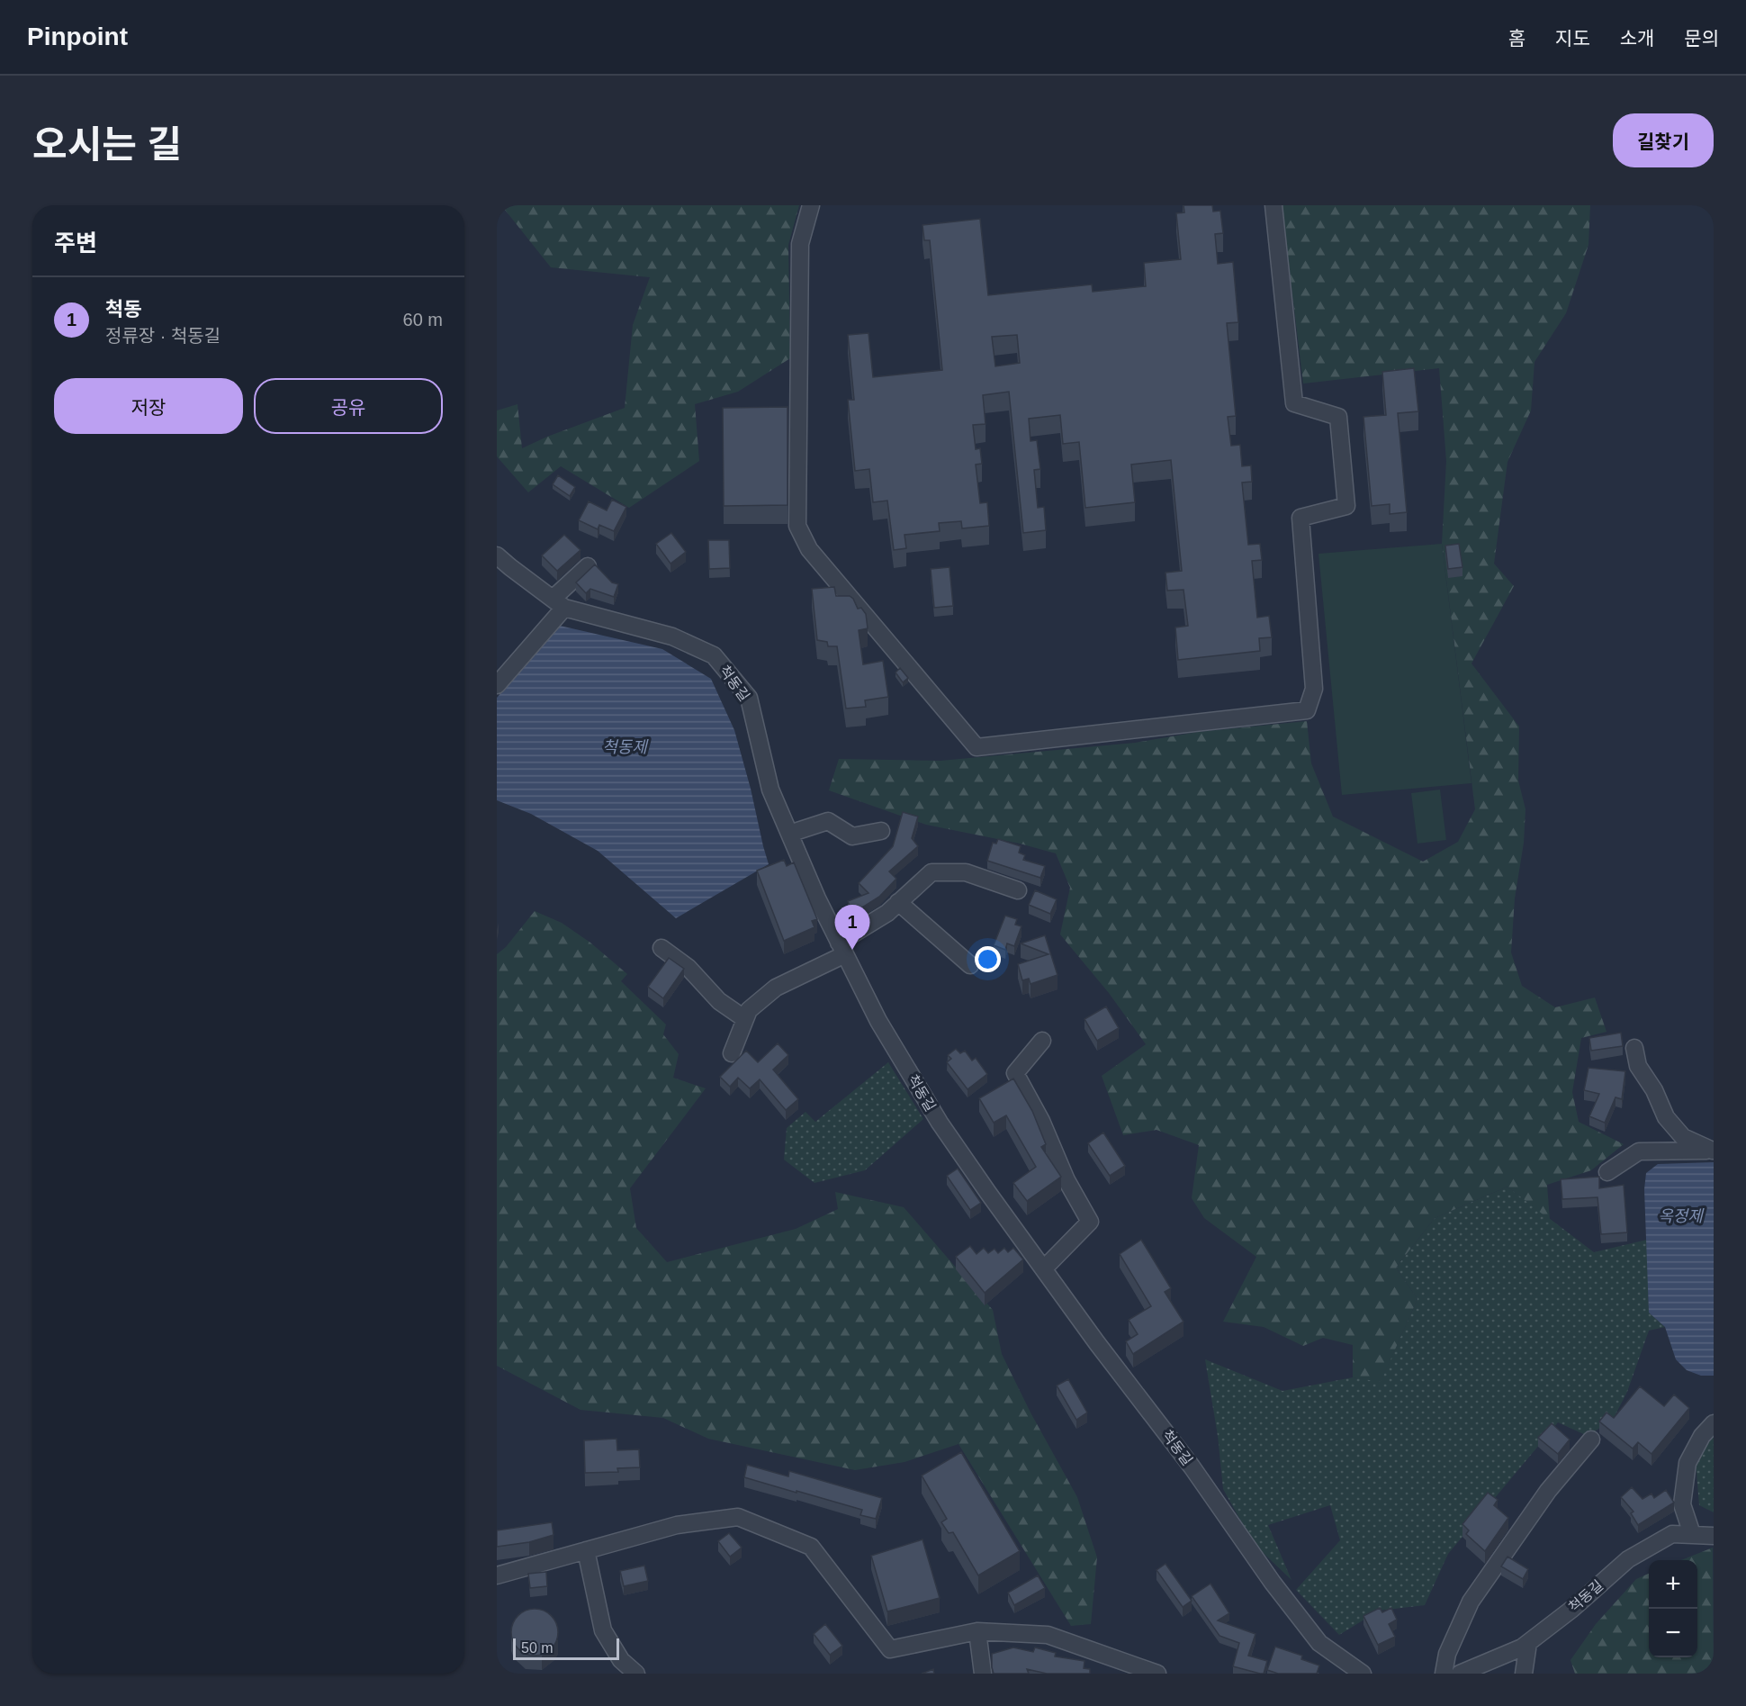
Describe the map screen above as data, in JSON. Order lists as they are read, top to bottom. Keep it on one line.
{"streets":{"street":["척동길"]},"water":["척동제","옥정제"],"scale_bar":"50 m","page":{"header":"Pinpoint","nav":["홈","지도","소개","문의"],"title":"오시는 길","buttons":["길찾기",["저장","공유"]],"heading":"주변","list":[{"mark":"1","name":"척동","note":"정류장 · 척동길","value":"60 m"}],"pins":"1","map_buttons":["+","−"],"scale":"50 m"}}
